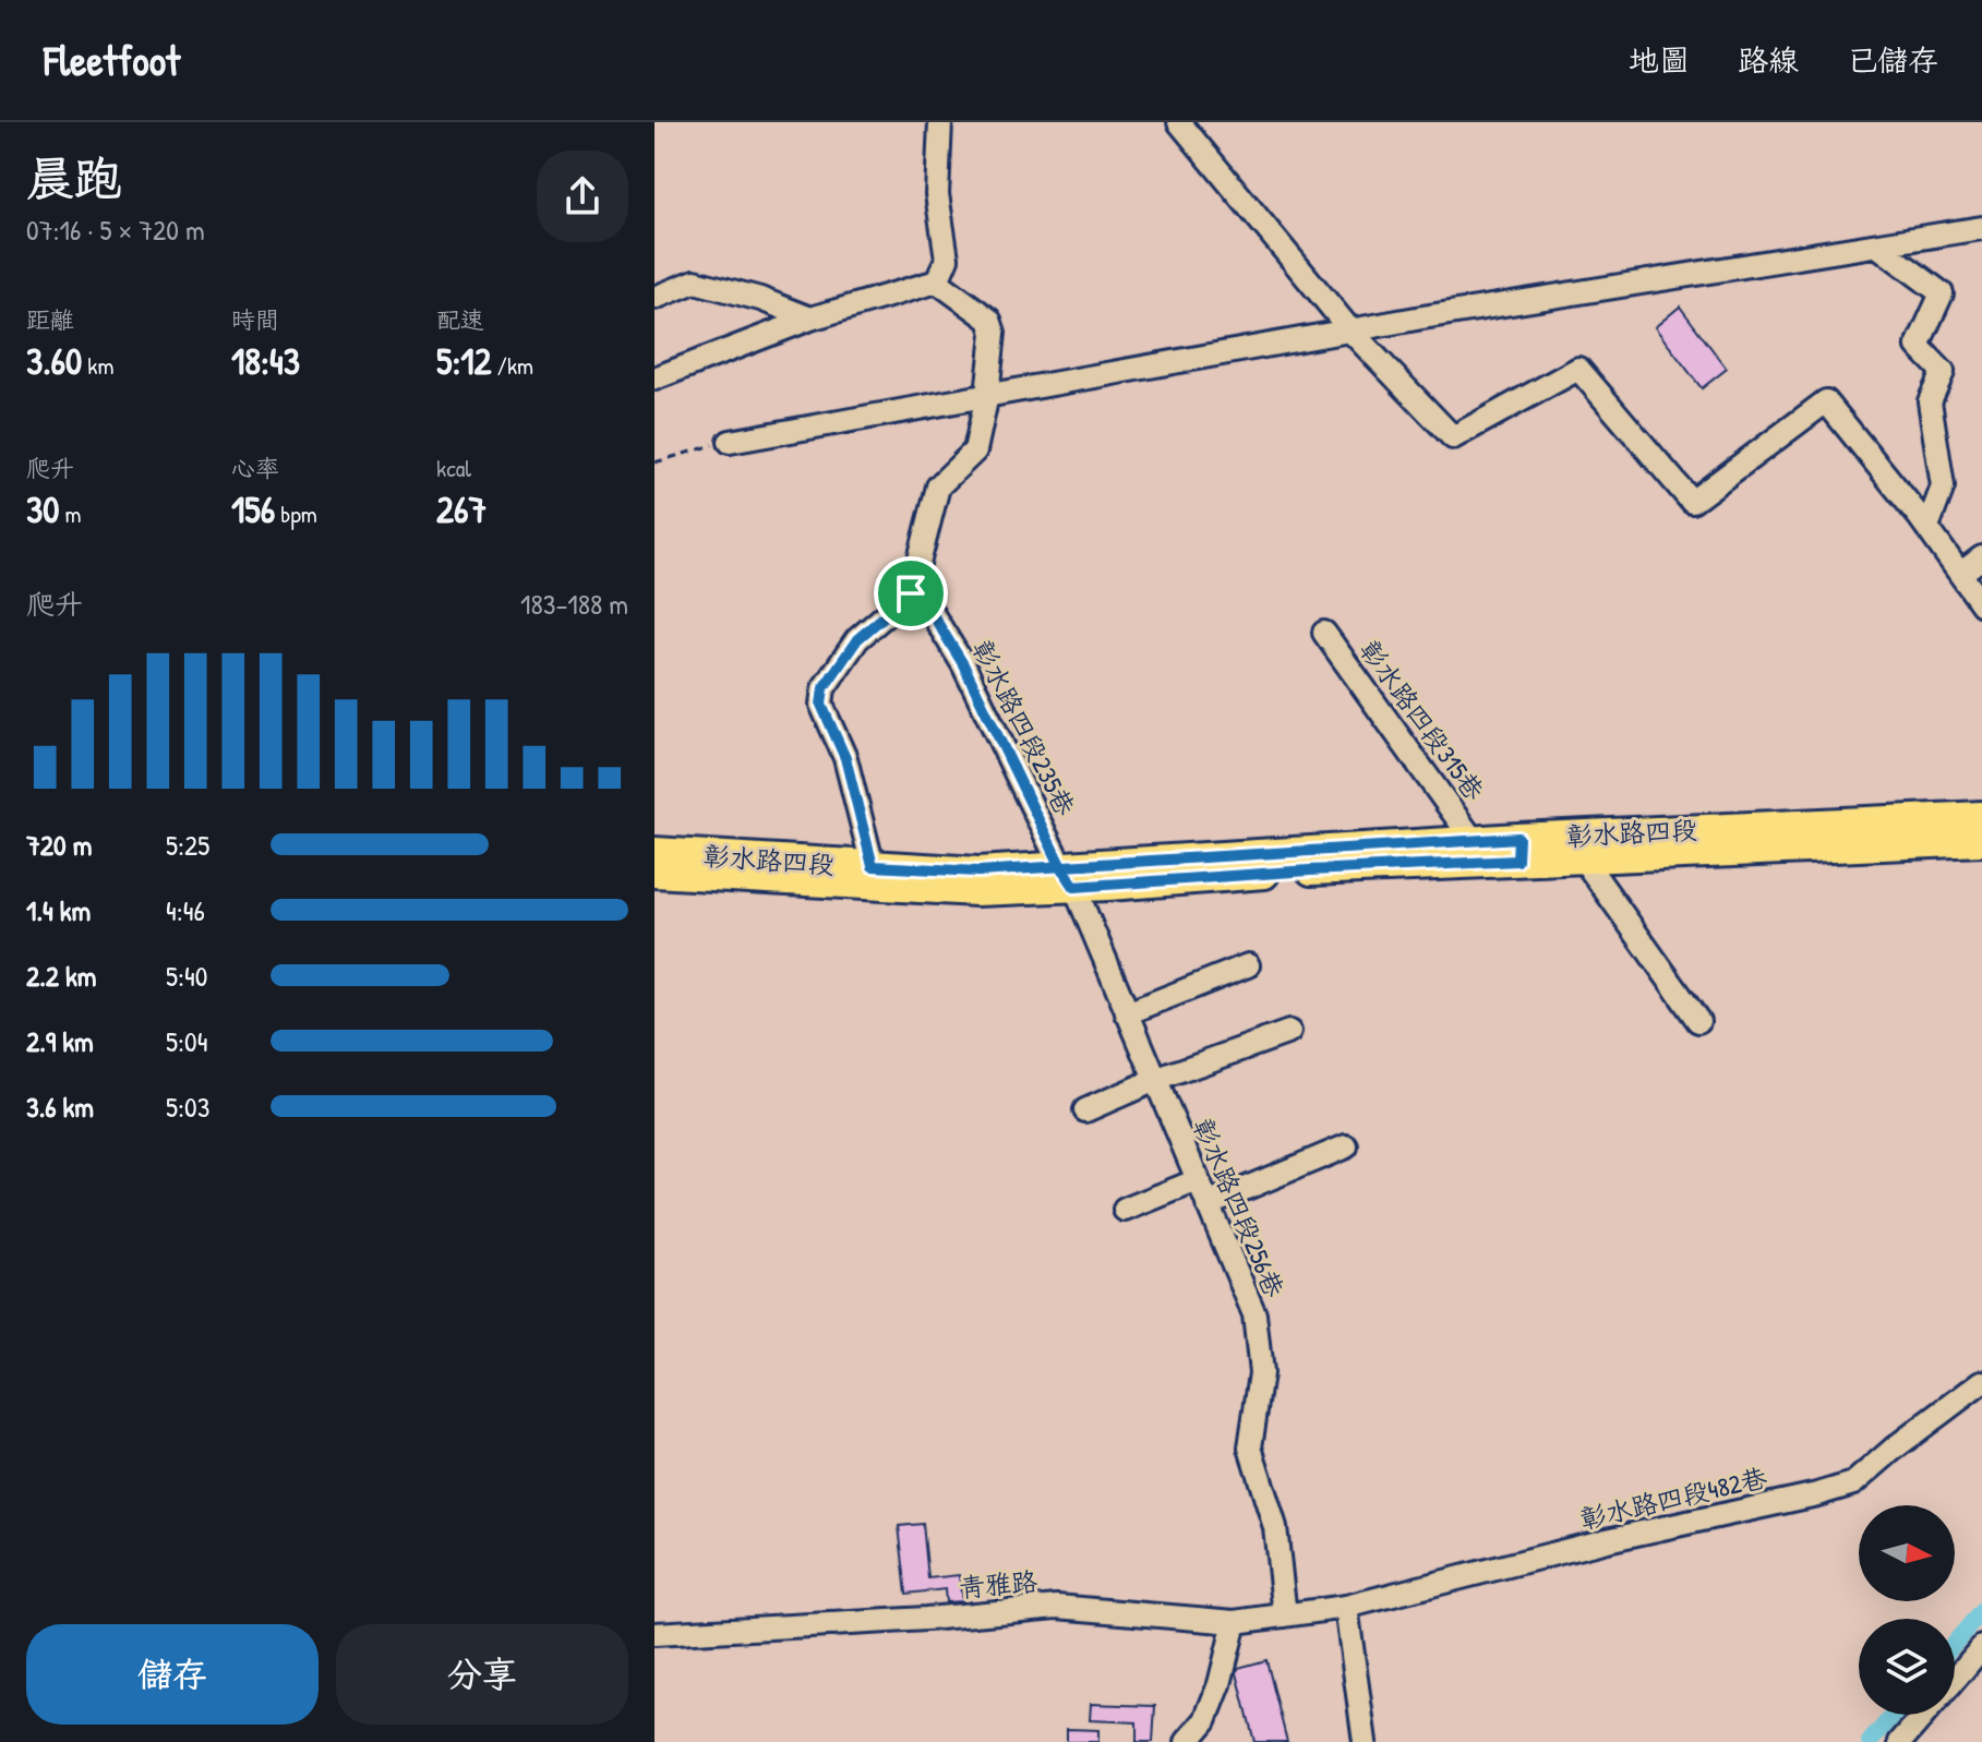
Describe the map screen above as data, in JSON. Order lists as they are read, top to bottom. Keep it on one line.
{"streets":{"main road":["彰水路四段"],"street":["彰水路四段315巷","彰水路四段235巷","彰水路四段256巷","彰水路四段482巷","青雅路"]},"crossings":[["彰水路四段315巷","彰水路四段"],["彰水路四段235巷","彰水路四段"],["彰水路四段235巷","彰水路四段256巷"],["彰水路四段","彰水路四段256巷"],["彰水路四段256巷","青雅路"],["彰水路四段482巷","青雅路"]],"north":"right","page":{"header":"Fleetfoot","nav":["地圖","路線","已儲存"],"heading":["晨跑","07:16 · 5 × 720 m"],"stats":[["距離","3.60 km"],["時間","18:43"],["配速","5:12 /km"],["爬升","30 m"],["心率","156 bpm"],["kcal","267"]],"chart":["爬升","183–188 m"],"list":[{"name":"720 m","note":"5:25"},{"name":"1.4 km","note":"4:46"},{"name":"2.2 km","note":"5:40"},{"name":"2.9 km","note":"5:04"},{"name":"3.6 km","note":"5:03"}],"buttons":["儲存","分享"]}}
